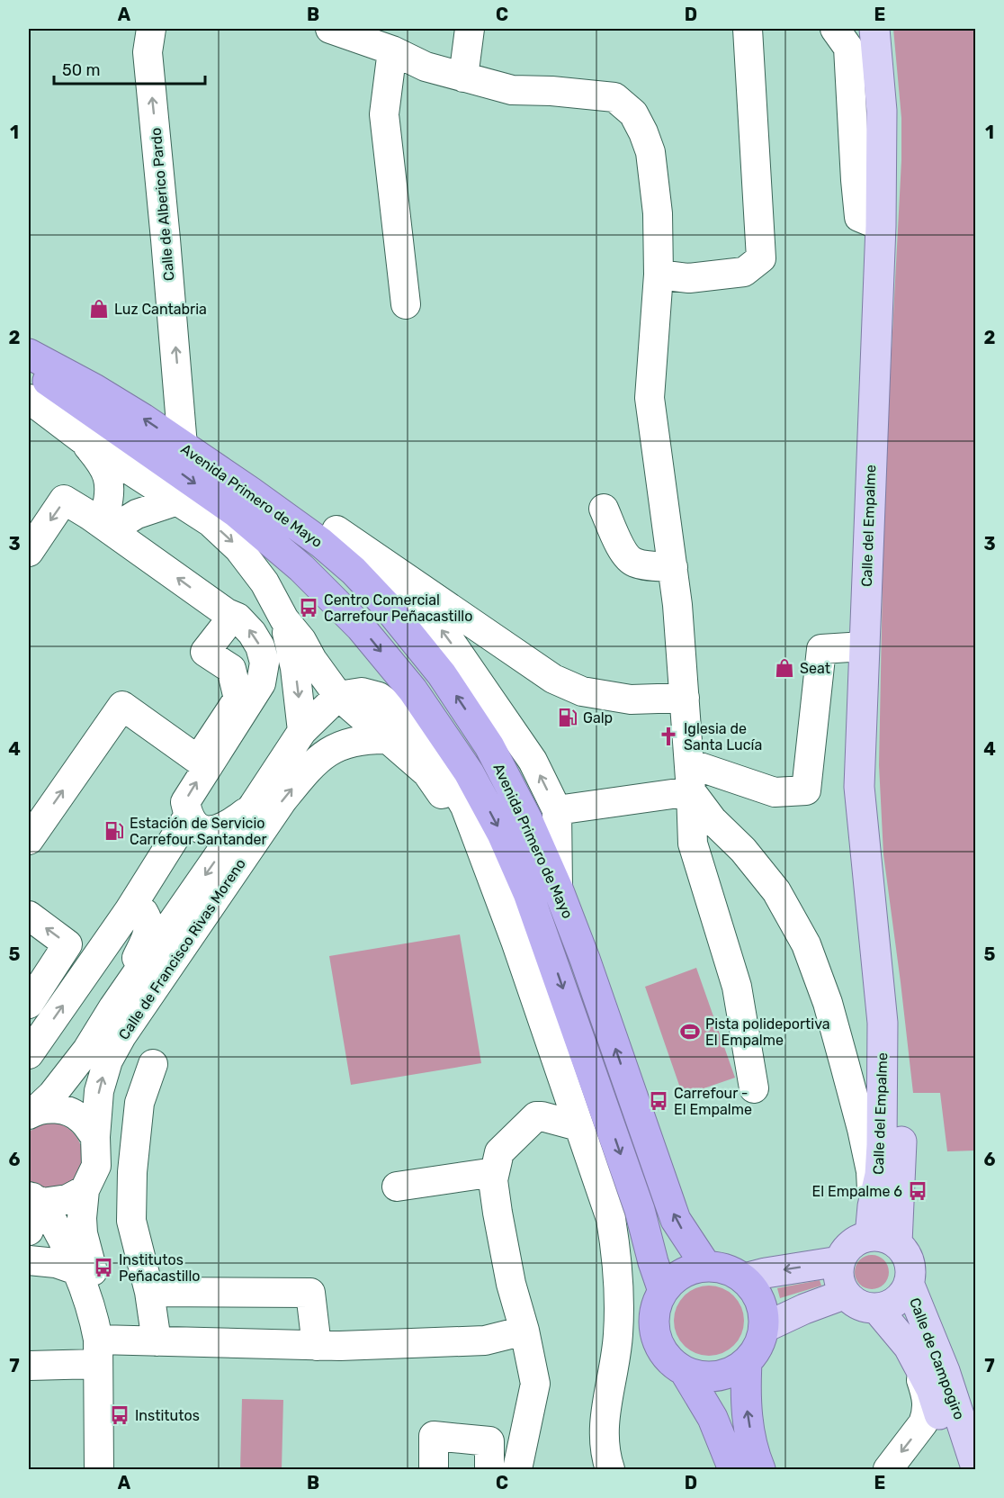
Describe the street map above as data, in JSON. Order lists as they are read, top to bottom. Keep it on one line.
{"streets":{"highway":["Avenida Primero de Mayo"],"main road":["Calle del Empalme","Calle de Campogiro"],"street":["Calle de Alberico Pardo","Calle de Francisco Rivas Moreno"]},"crossings":[["Calle de Alberico Pardo","Avenida Primero de Mayo"],["Avenida Primero de Mayo","Calle de Francisco Rivas Moreno"],["Calle del Empalme","Calle de Campogiro"]],"places":{"shop":["Luz Cantabria","Seat"],"bus stop":["Centro Comercial Carrefour Peñacastillo","Carrefour - El Empalme","El Empalme 6","Institutos Peñacastillo","Institutos"],"fuel station":["Galp","Estación de Servicio Carrefour Santander"],"church":["Iglesia de Santa Lucía"],"sports":["Pista polideportiva El Empalme"]},"scale_bar":"50 m","grid":{"columns":["A","B","C","D","E"],"rows":["1","2","3","4","5","6","7"]}}
